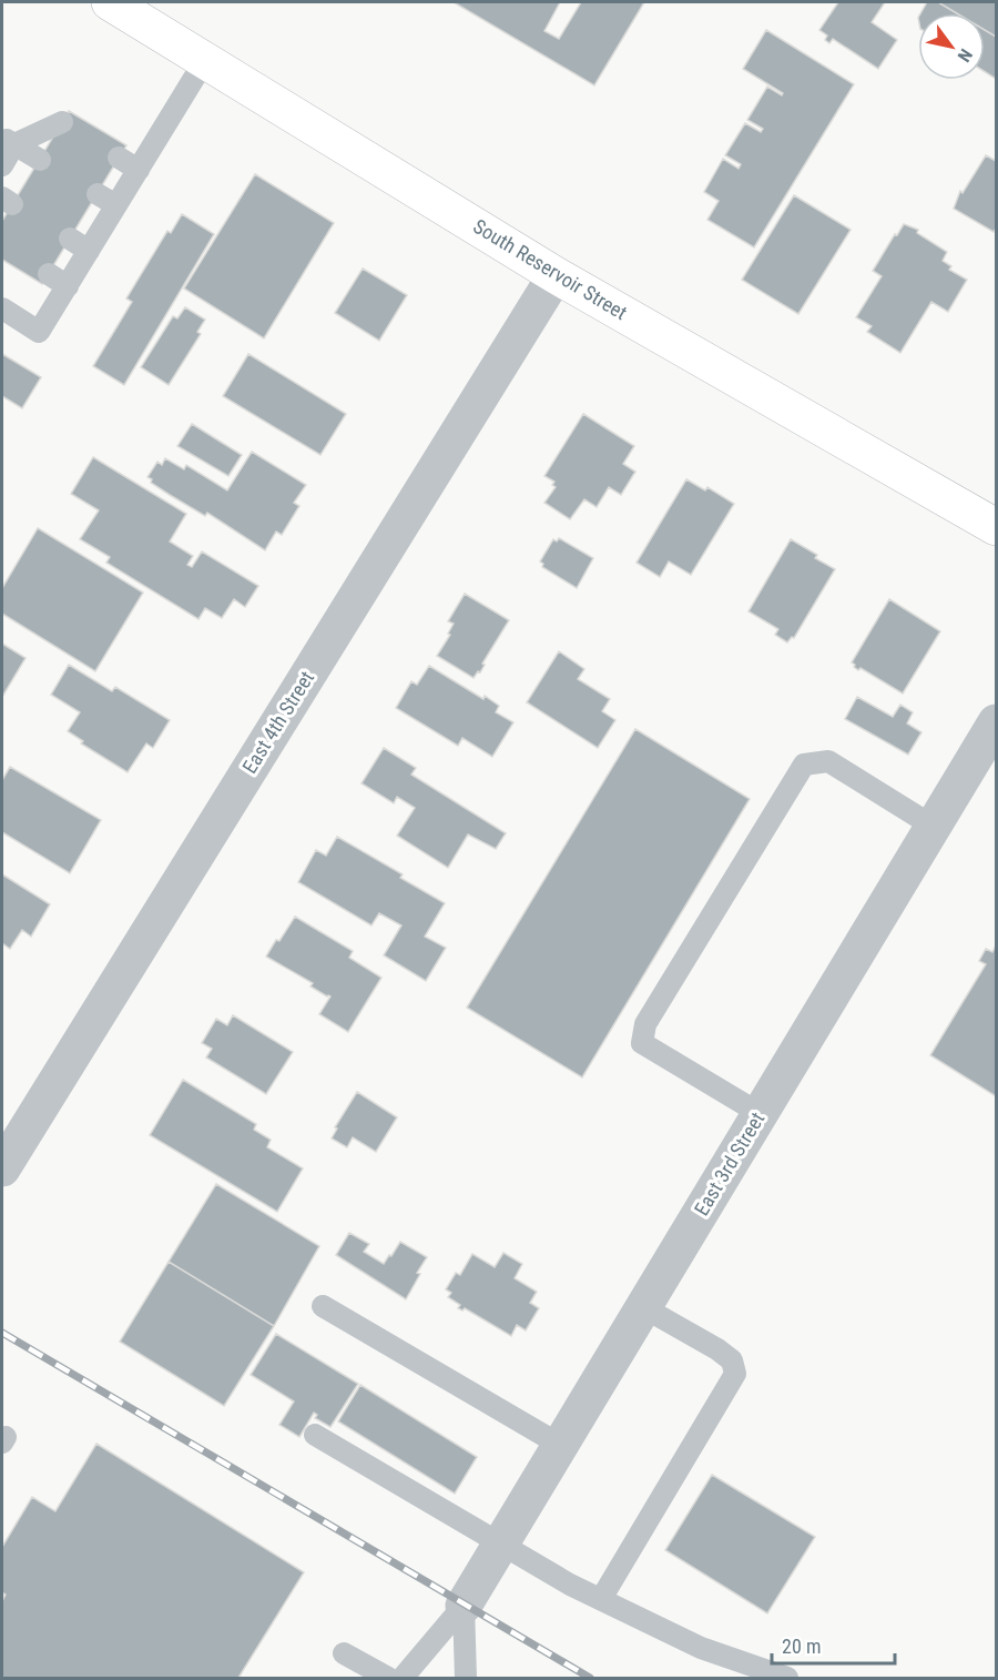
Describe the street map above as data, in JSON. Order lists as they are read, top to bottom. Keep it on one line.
{"streets":{"main road":["South Reservoir Street"],"street":["East 4th Street","East 3rd Street"]},"crossings":[["South Reservoir Street","East 4th Street"]],"scale_bar":"20 m","north":"bottom right"}
